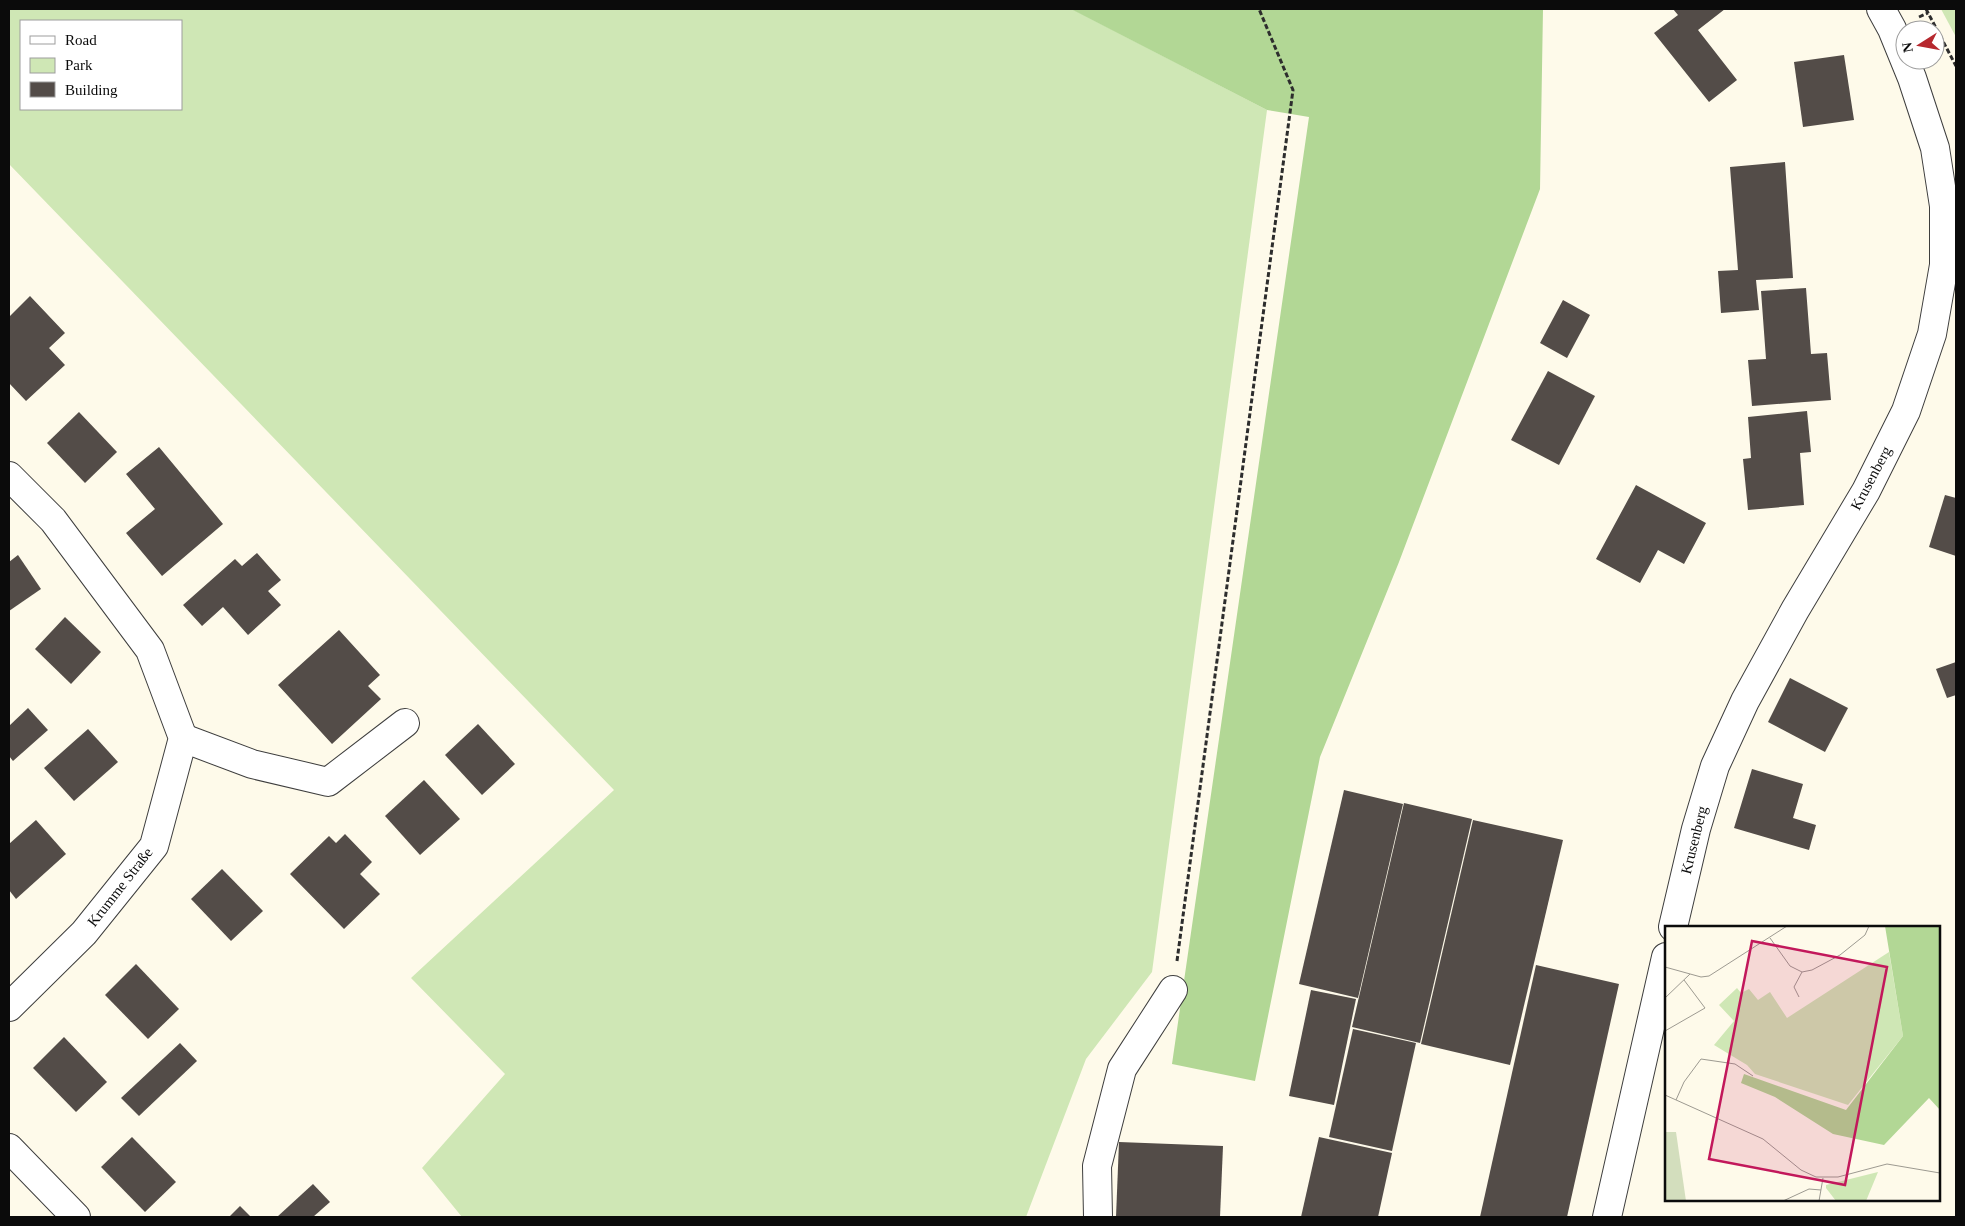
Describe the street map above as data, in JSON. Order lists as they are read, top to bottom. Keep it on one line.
{"streets":{"street":["Krusenberg","Krumme Straße"]},"legend":["Road","Park","Building"],"north":"left"}
